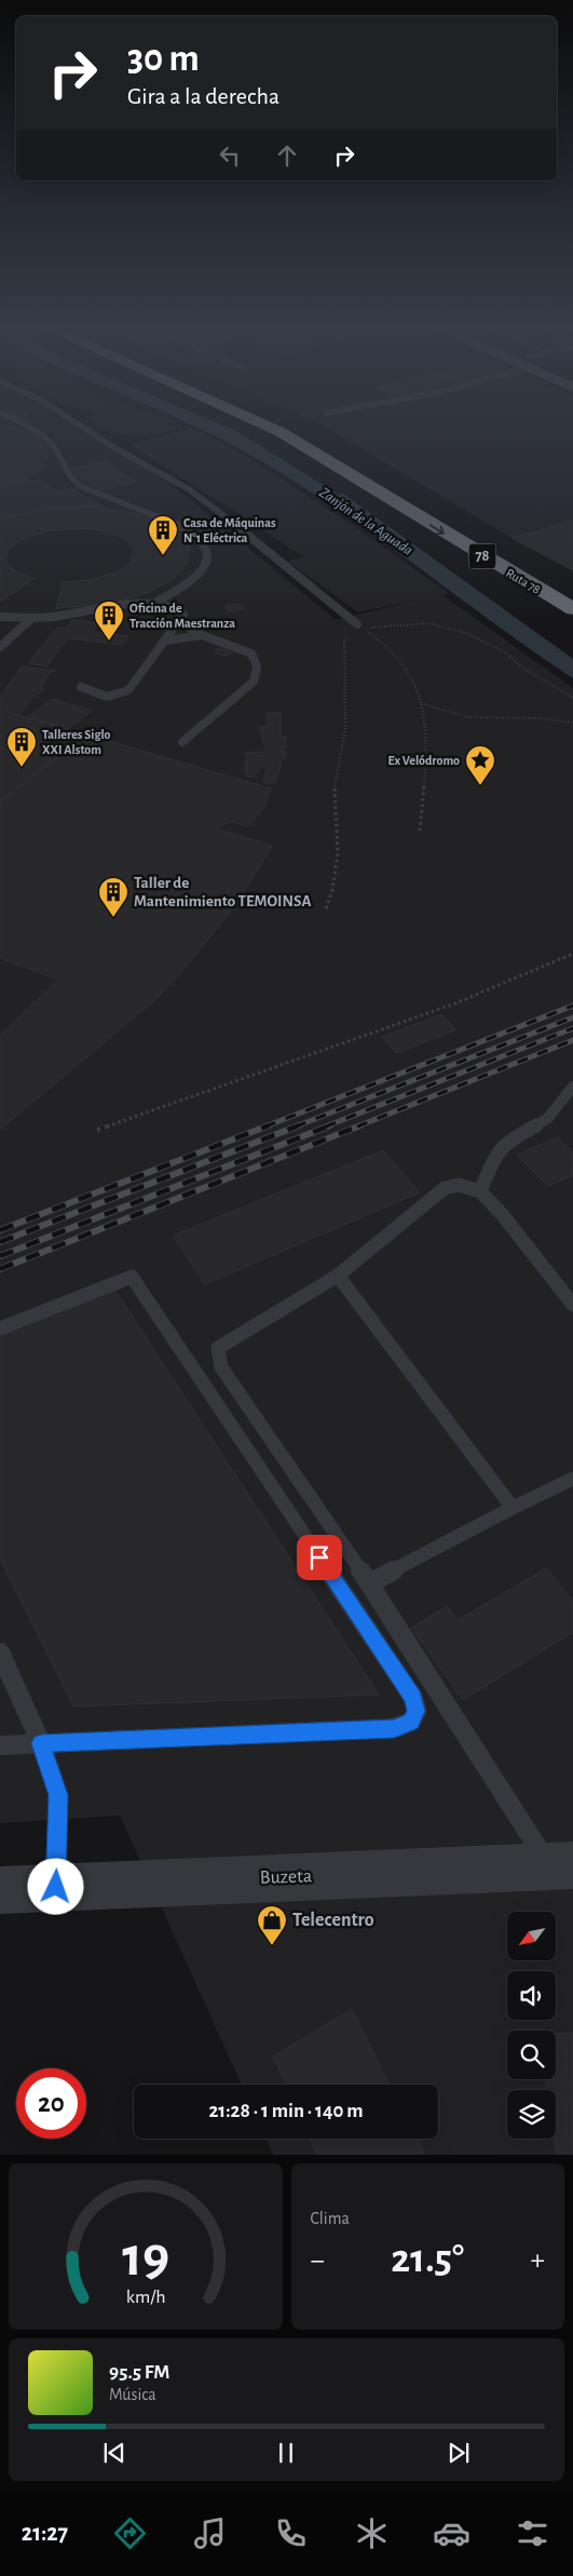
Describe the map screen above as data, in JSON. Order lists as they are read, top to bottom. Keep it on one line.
{"streets":{"highway":["78","Ruta 78"],"street":["Buzeta"]},"water":["Zanjón de la Aguada"],"places":{"building":["Casa de Máquinas N°1 Eléctrica","Oficina de Tracción Maestranza","Talleres Siglo XXI Alstom","Taller de Mantenimiento TEMOINSA"],"place":["Ex Velódromo"],"shop":["Telecentro"]},"north":"bottom left","page":{"turn":["30 m","Gira a la derecha"],"limit":"20","trip":"21:28 · 1 min · 140 m","tile":"Clima","heat":["−","21.5°","+"],"song":["95.5 FM","Música"],"tabs":"21:27","gauge":["19","km/h"]}}
